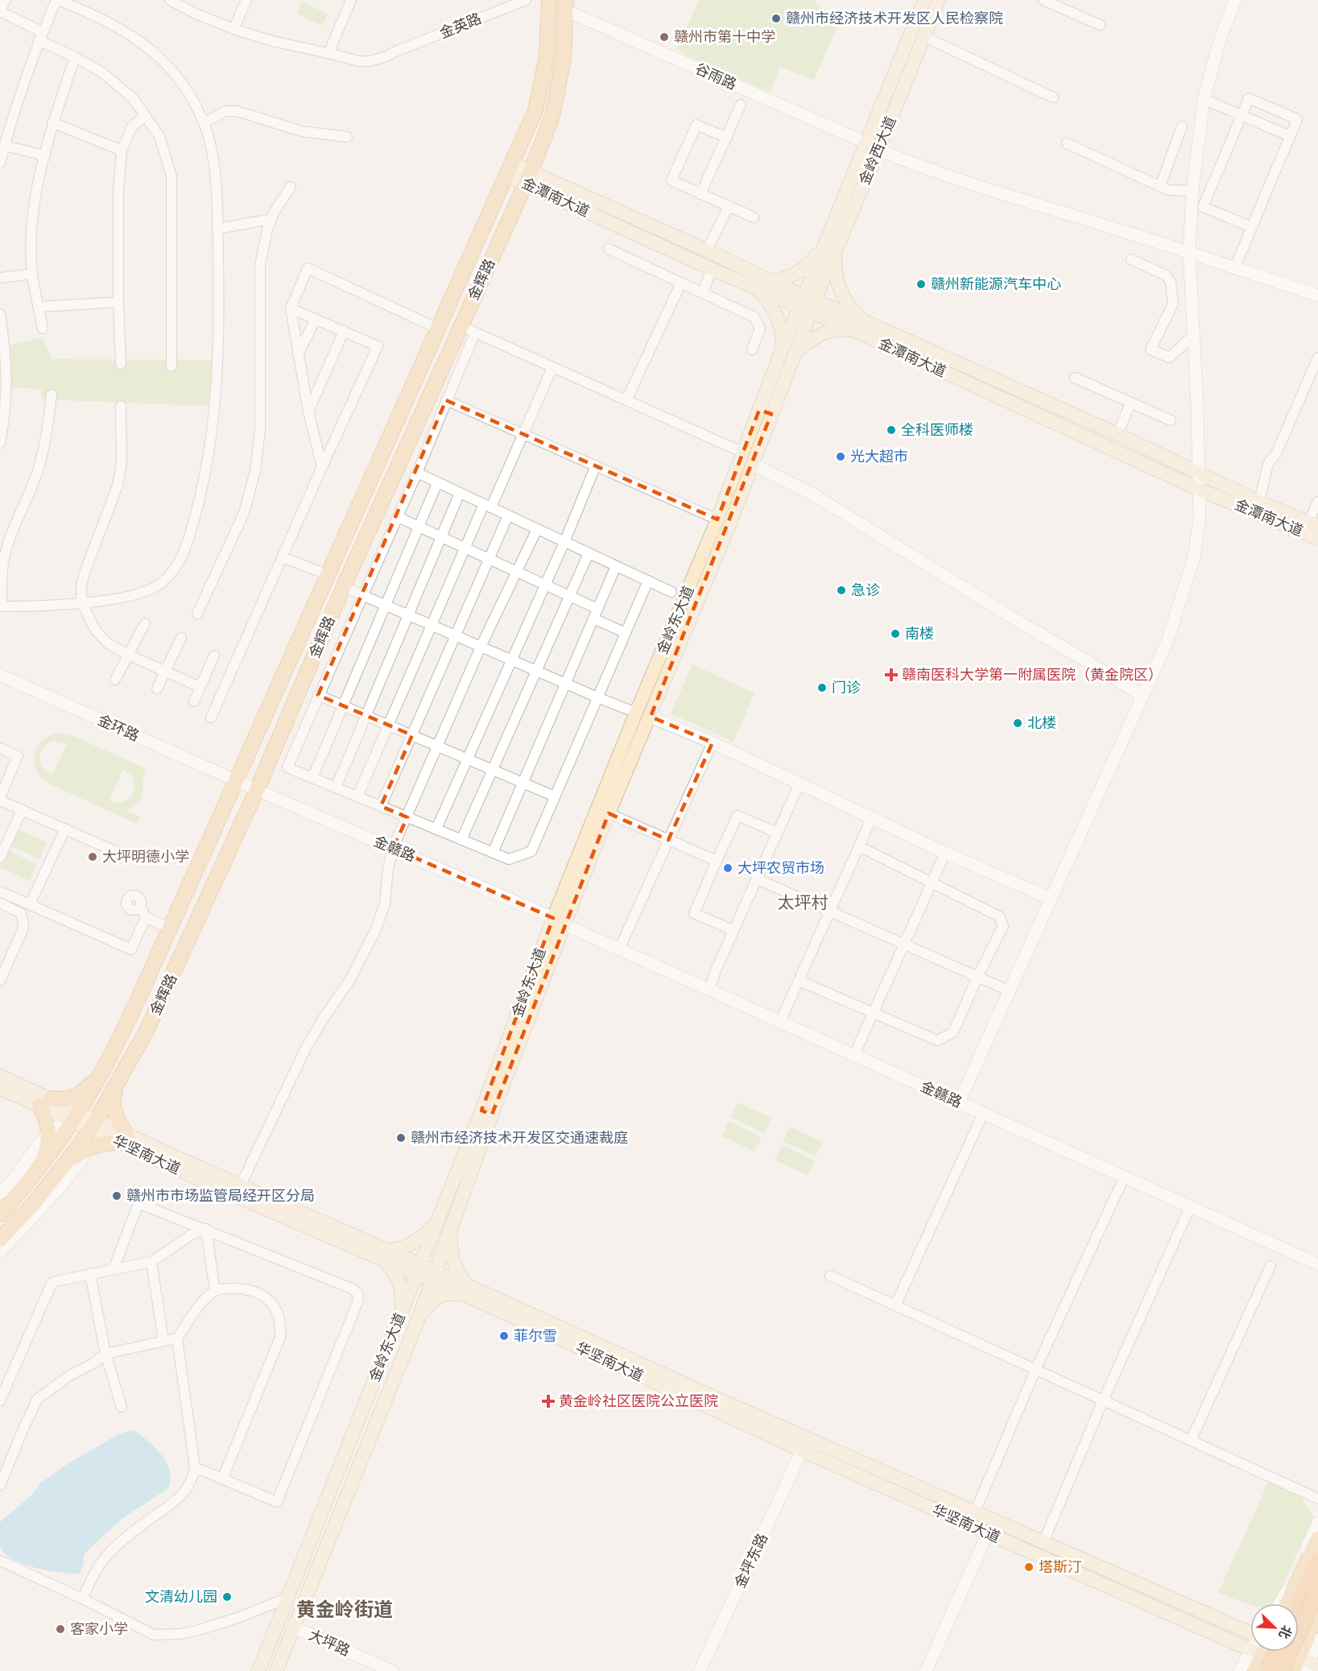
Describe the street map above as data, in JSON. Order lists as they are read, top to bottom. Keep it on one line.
{"streets":{"main road":["金岭西大道","金潭南大道","金辉路","金岭东大道","华坚南大道"],"street":["金英路","谷雨路","金环路","金赣路","金坪东路","大坪路"]},"crossings":[["谷雨路","金岭西大道"],["谷雨路","金辉路"],["金岭西大道","金潭南大道"],["金岭西大道","金岭东大道"],["金潭南大道","金辉路"],["金潭南大道","金岭东大道"],["金辉路","金环路"],["金辉路","金赣路"],["金辉路","华坚南大道"],["金岭东大道","金赣路"],["金岭东大道","华坚南大道"],["金岭东大道","大坪路"],["金环路","金赣路"],["华坚南大道","金坪东路"]],"districts":["太坪村","黄金岭街道"],"places":{"other":["赣州市经济技术开发区人民检察院","赣州市第十中学","赣州新能源汽车中心","全科医师楼","光大超市","急诊","南楼","门诊","北楼","大坪明德小学","大坪农贸市场","赣州市经济技术开发区交通速裁庭","赣州市市场监管局经开区分局","菲尔雪","塔斯汀","文清幼儿园","客家小学"],"health":["赣南医科大学第一附属医院（黄金院区）","黄金岭社区医院公立医院"]},"north":"bottom right"}
